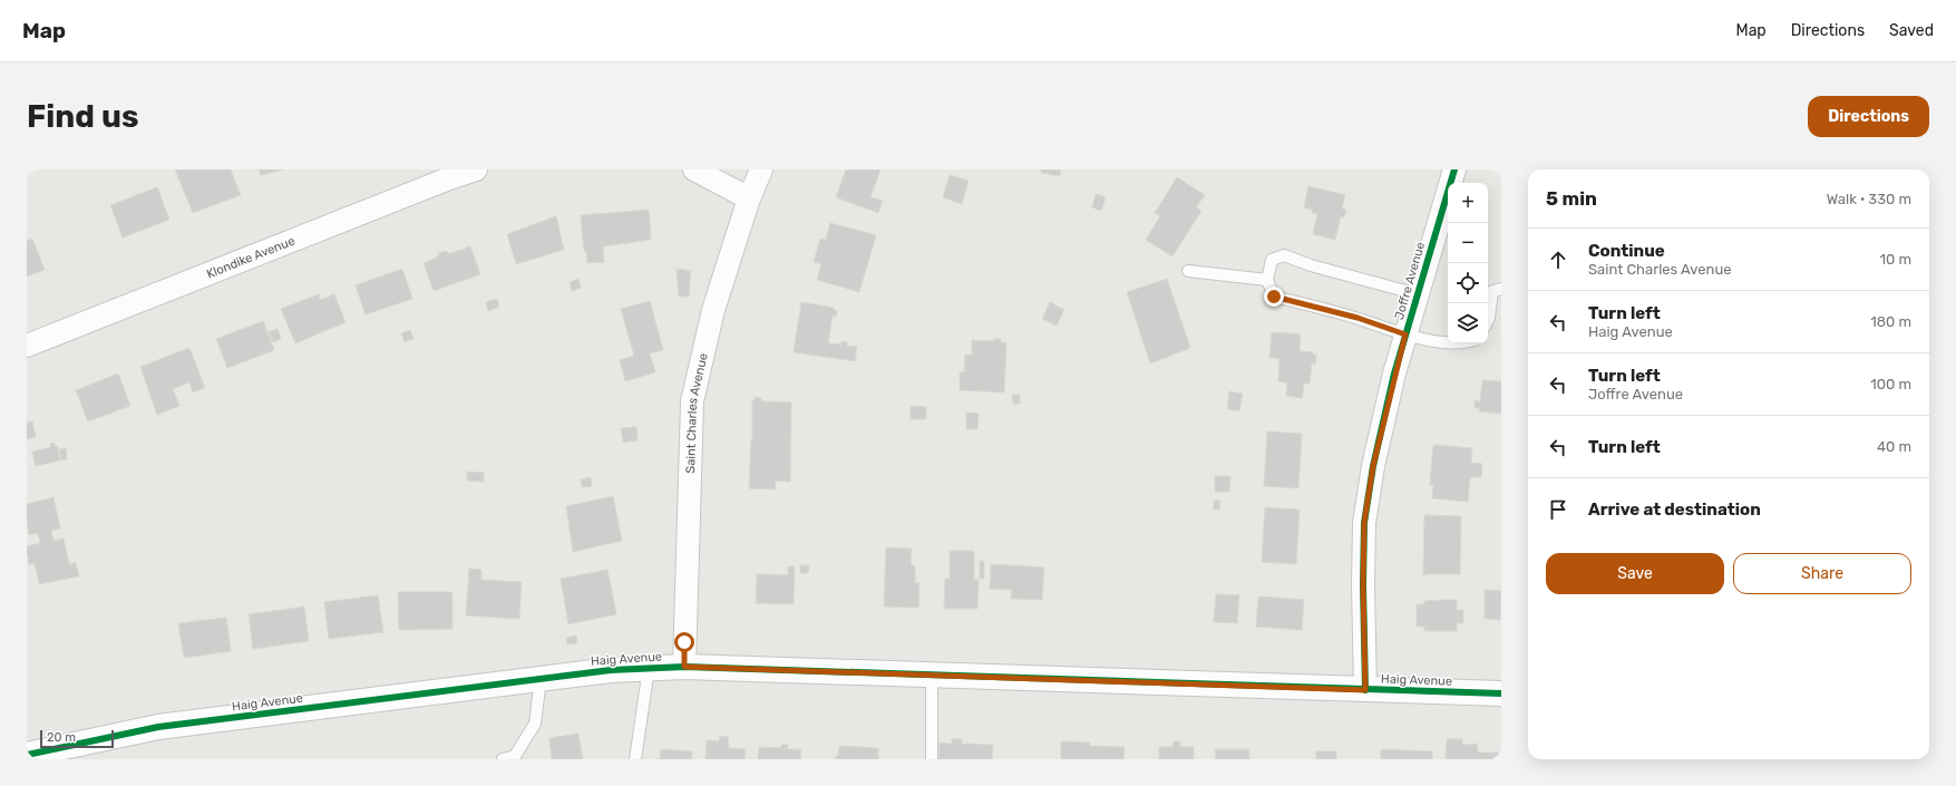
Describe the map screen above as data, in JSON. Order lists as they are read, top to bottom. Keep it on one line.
{"streets":{"street":["Klondike Avenue","Joffre Avenue","Saint Charles Avenue","Haig Avenue"]},"crossings":[["Joffre Avenue","Haig Avenue"],["Saint Charles Avenue","Haig Avenue"]],"scale_bar":"20 m","page":{"header":"Map","nav":["Map","Directions","Saved"],"buttons":["Directions",["Save","Share"]],"title":"Find us","heading":["5 min","Walk · 330 m"],"map_buttons":["+","−"],"list":[["Continue","Saint Charles Avenue","10 m"],["Turn left","Haig Avenue","180 m"],["Turn left","Joffre Avenue","100 m"],["Turn left","40 m"],"Arrive at destination"],"scale":"20 m"}}
